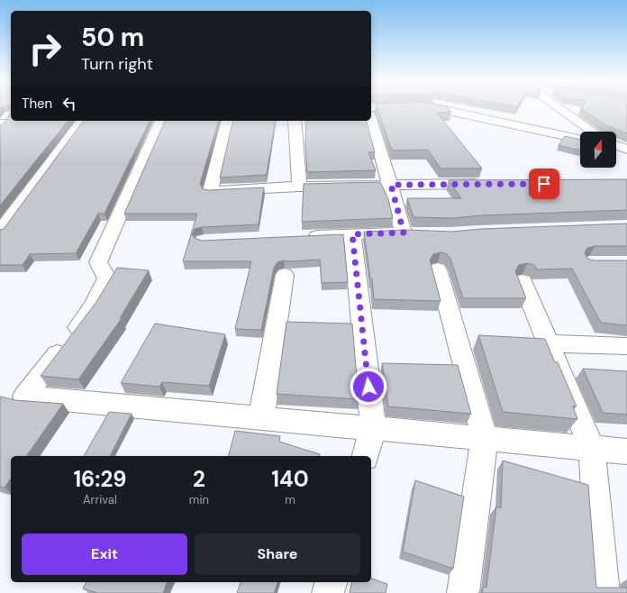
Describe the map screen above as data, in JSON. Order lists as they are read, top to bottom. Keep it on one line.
{"north":"top","page":{"turn":["50 m","Turn right"],"then":"Then","eta":["16:29","Arrival","2","min","140","m"],"buttons":["Exit","Share"]}}
